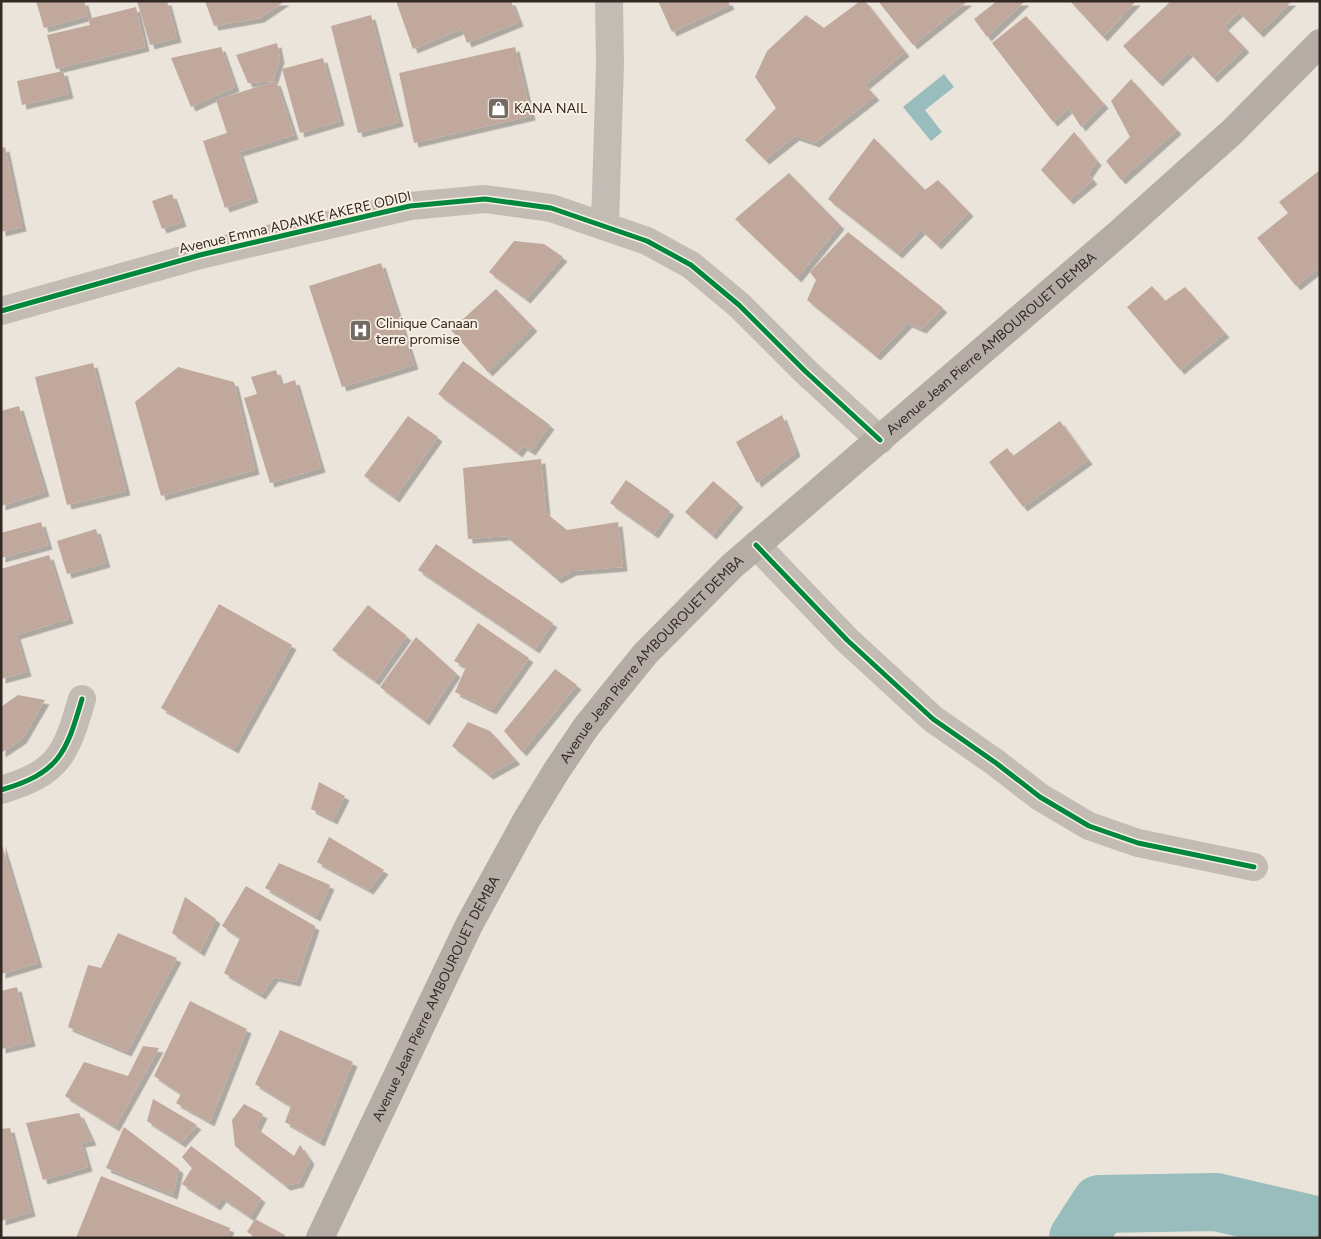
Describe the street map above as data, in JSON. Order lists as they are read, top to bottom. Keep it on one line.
{"streets":{"main road":["Avenue Jean Pierre AMBOUROUET DEMBA"],"street":["Avenue Emma ADANKE AKERE ODIDI"]},"crossings":[["Avenue Emma ADANKE AKERE ODIDI","Avenue Jean Pierre AMBOUROUET DEMBA"]],"places":{"shop":["KANA NAIL"],"hospital":["Clinique Canaan terre promise"]}}
